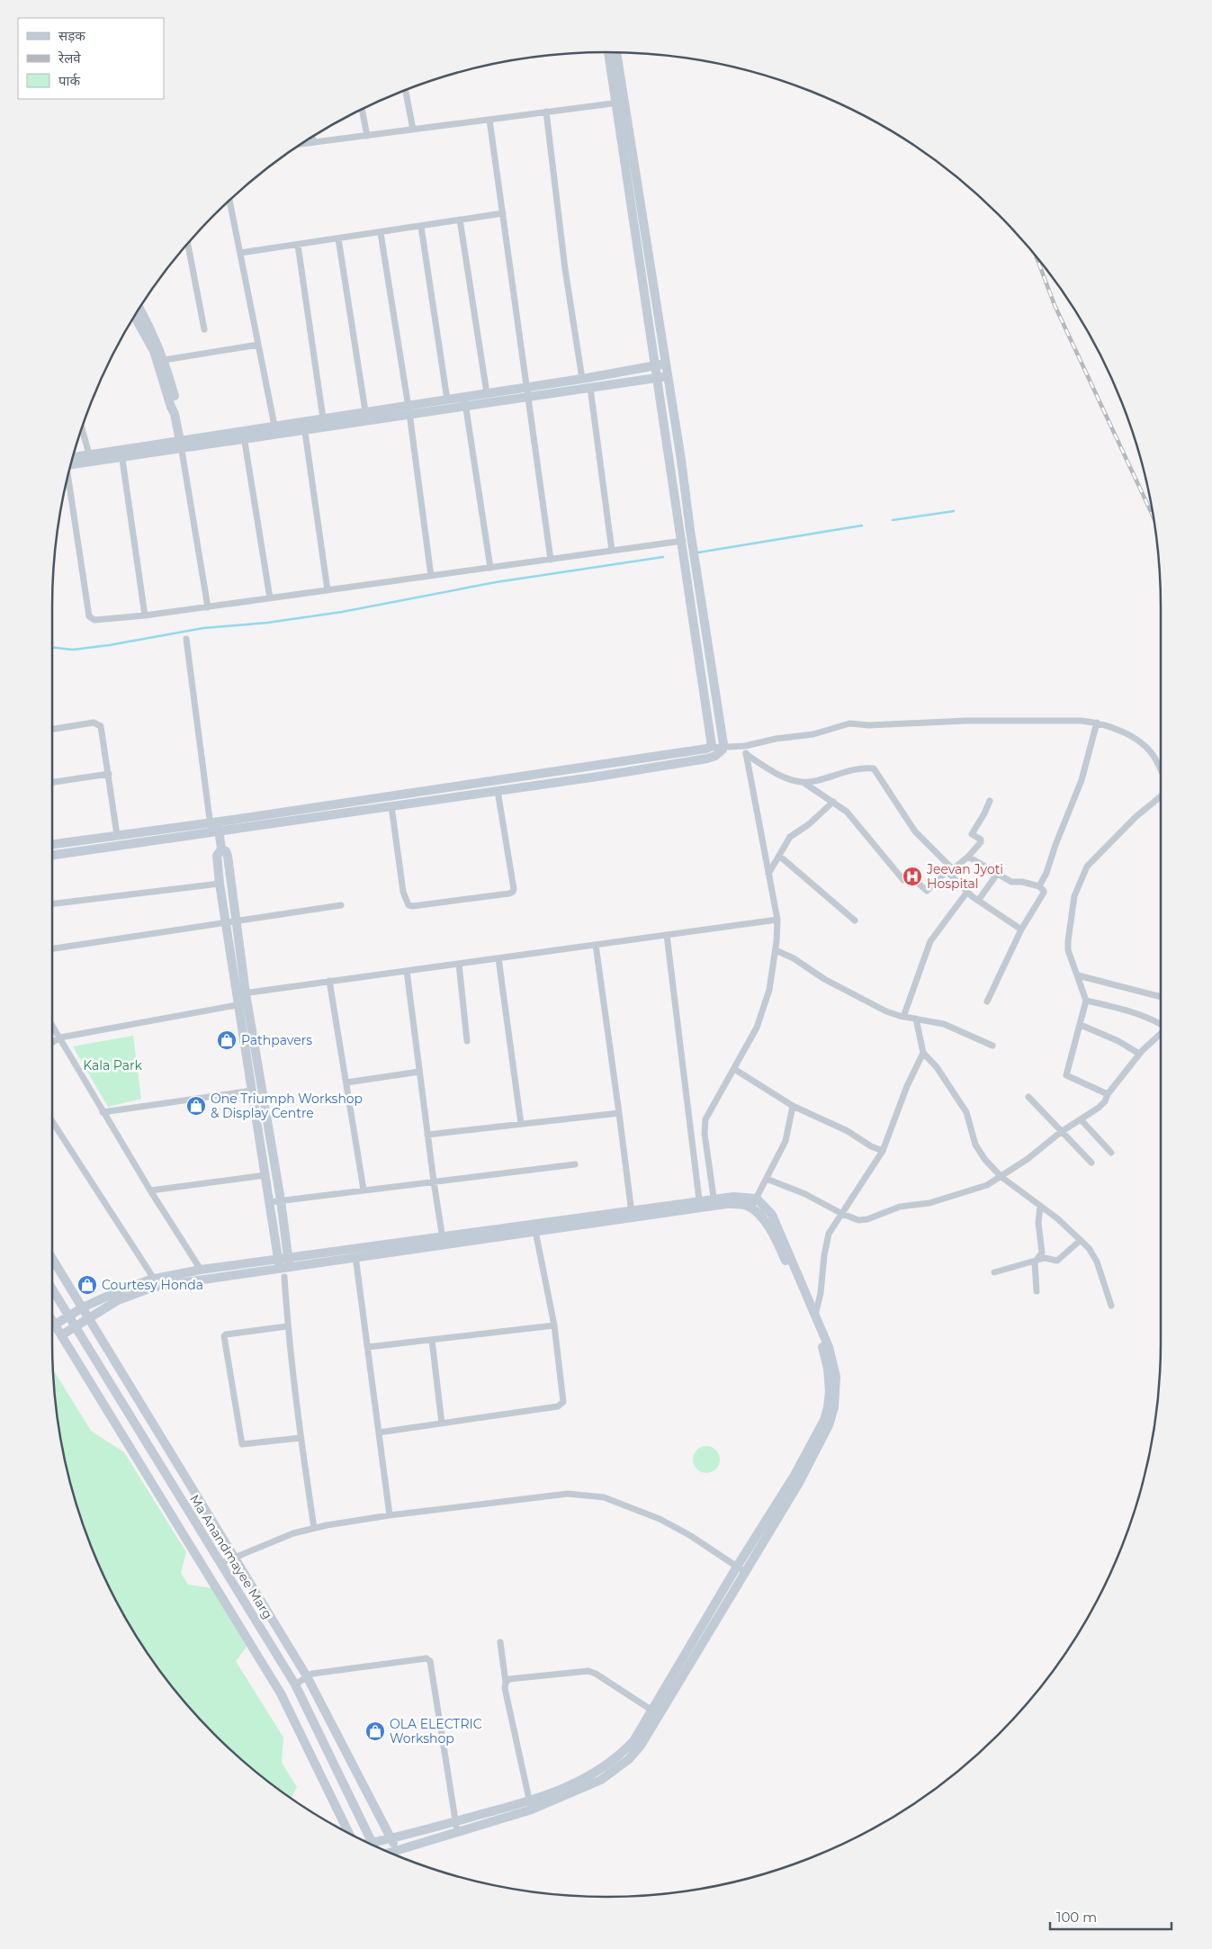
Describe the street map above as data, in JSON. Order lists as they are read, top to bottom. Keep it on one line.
{"streets":{"street":["Ma Anandmayee Marg"]},"parks":["Kala Park"],"places":{"hospital":["Jeevan Jyoti Hospital"],"shop":["Pathpavers","One Triumph Workshop & Display Centre","Courtesy Honda","OLA ELECTRIC Workshop"]},"legend":["सड़क","रेलवे","पार्क"],"scale_bar":"100 m"}
